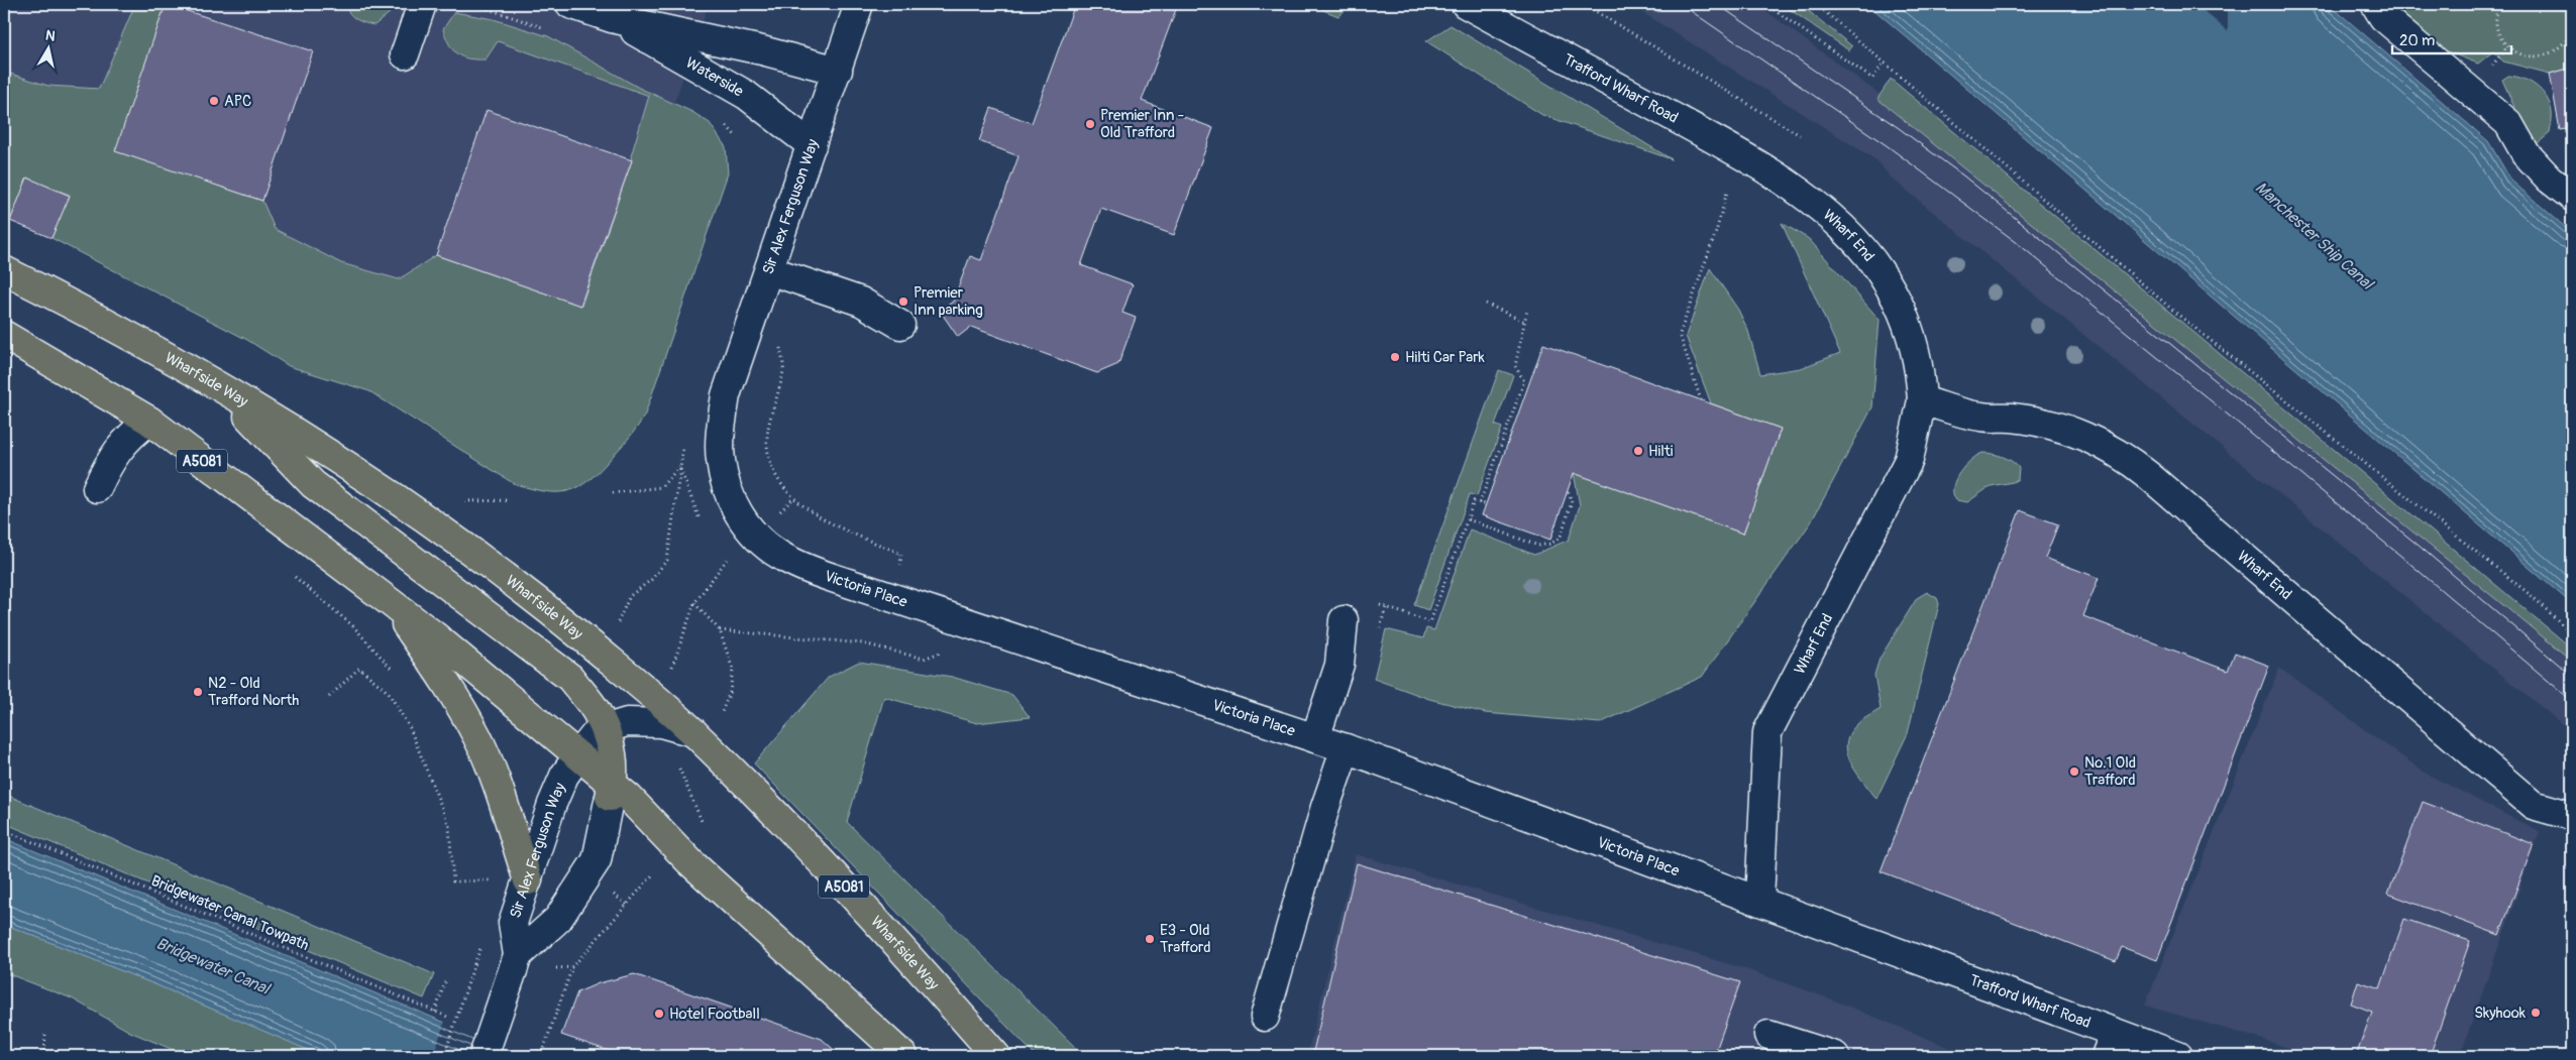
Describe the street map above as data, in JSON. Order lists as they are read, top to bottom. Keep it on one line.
{"streets":{"highway":["Wharfside Way","A5081"],"street":["Waterside","Trafford Wharf Road","Sir Alex Ferguson Way","Wharf End","Victoria Place"],"path":["Bridgewater Canal Towpath"]},"crossings":[["Waterside","Sir Alex Ferguson Way"],["Trafford Wharf Road","Wharf End"],["Trafford Wharf Road","Victoria Place"],["Sir Alex Ferguson Way","Wharfside Way"],["Sir Alex Ferguson Way","A5081"],["Sir Alex Ferguson Way","Victoria Place"],["Wharf End","Victoria Place"]],"water":["Manchester Ship Canal","Bridgewater Canal"],"places":["APC","Premier Inn - Old Trafford","Premier Inn parking","Hilti Car Park","Hilti","N2 - Old Trafford North","No.1 Old Trafford","E3 - Old Trafford","Skyhook","Hotel Football"],"scale_bar":"20 m","north":"top"}
